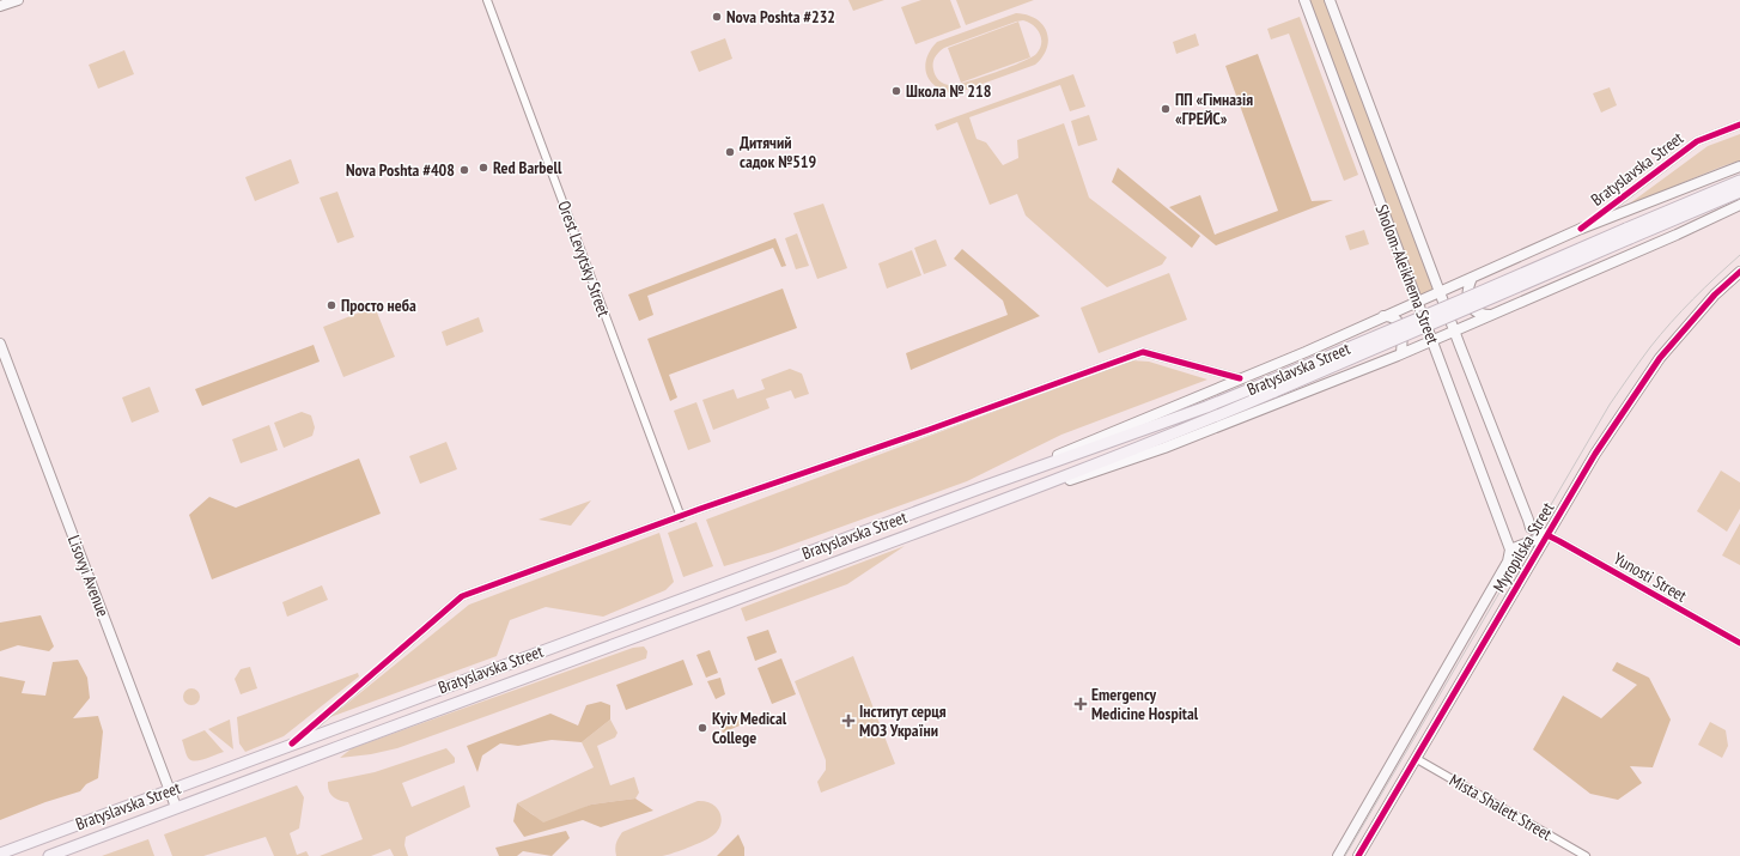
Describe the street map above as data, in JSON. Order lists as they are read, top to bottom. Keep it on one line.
{"streets":{"main road":["Bratyslavska Street"],"street":["Orest Levytsky Street","Sholom-Aleikhema Street","Myropilska Street","Lisovyi Avenue","Yunosti Street","Mista Shalett Street"]},"crossings":[["Bratyslavska Street","Sholom-Aleikhema Street"],["Bratyslavska Street","Lisovyi Avenue"],["Sholom-Aleikhema Street","Myropilska Street"],["Sholom-Aleikhema Street","Yunosti Street"],["Myropilska Street","Yunosti Street"],["Myropilska Street","Mista Shalett Street"]],"places":{"other":["Nova Poshta #232","Школа № 218","ПП «Гімназія «ГРЕЙС»","Дитячий садок №519","Red Barbell","Nova Poshta #408","Просто неба","Kyiv Medical College"],"health":["Emergency Medicine Hospital","Інститут серця МОЗ України"]}}
